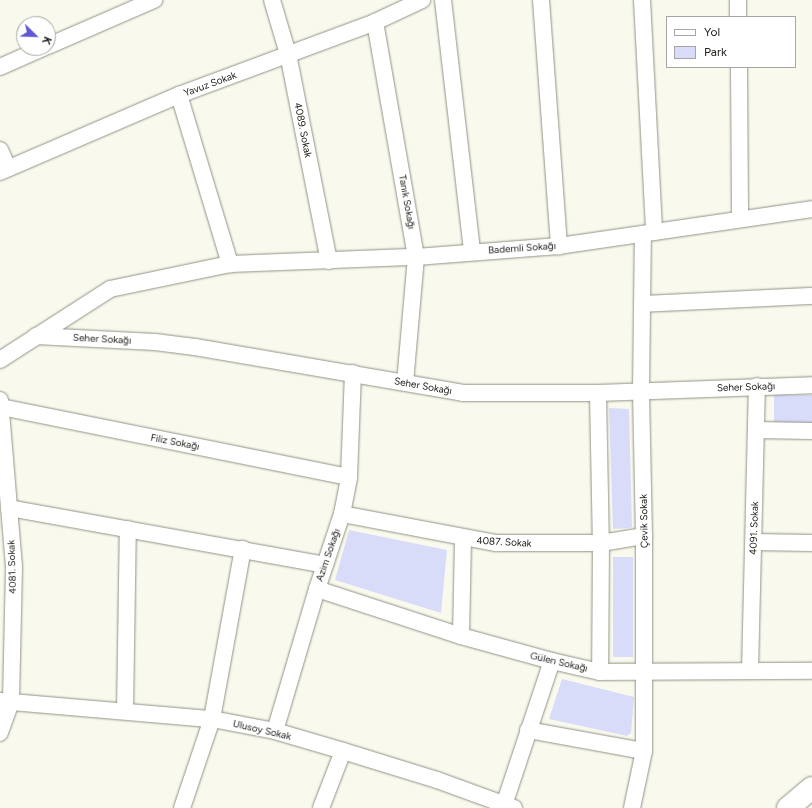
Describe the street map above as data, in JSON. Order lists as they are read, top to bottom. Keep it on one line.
{"streets":{"street":["Yavuz Sokak","4089. Sokak","Tanık Sokağı","Bademli Sokağı","Seher Sokağı","Filiz Sokağı","Çevik Sokak","4091. Sokak","4087. Sokak","Azim Sokağı","4081. Sokak","Gülen Sokağı","Ulusoy Sokak"]},"crossings":[["Yavuz Sokak","4089. Sokak"],["Yavuz Sokak","Tanık Sokağı"],["4089. Sokak","Bademli Sokağı"],["Tanık Sokağı","Bademli Sokağı"],["Tanık Sokağı","Seher Sokağı"],["Bademli Sokağı","Seher Sokağı"],["Bademli Sokağı","Çevik Sokak"],["Seher Sokağı","Çevik Sokak"],["Seher Sokağı","4091. Sokak"],["Seher Sokağı","Azim Sokağı"],["Filiz Sokağı","Azim Sokağı"],["Filiz Sokağı","4081. Sokak"],["Çevik Sokak","4087. Sokak"],["Çevik Sokak","Gülen Sokağı"],["4091. Sokak","Gülen Sokağı"],["4087. Sokak","Azim Sokağı"],["Azim Sokağı","Gülen Sokağı"],["Azim Sokağı","Ulusoy Sokak"],["4081. Sokak","Ulusoy Sokak"]],"legend":["Yol","Park"],"north":"bottom right"}
